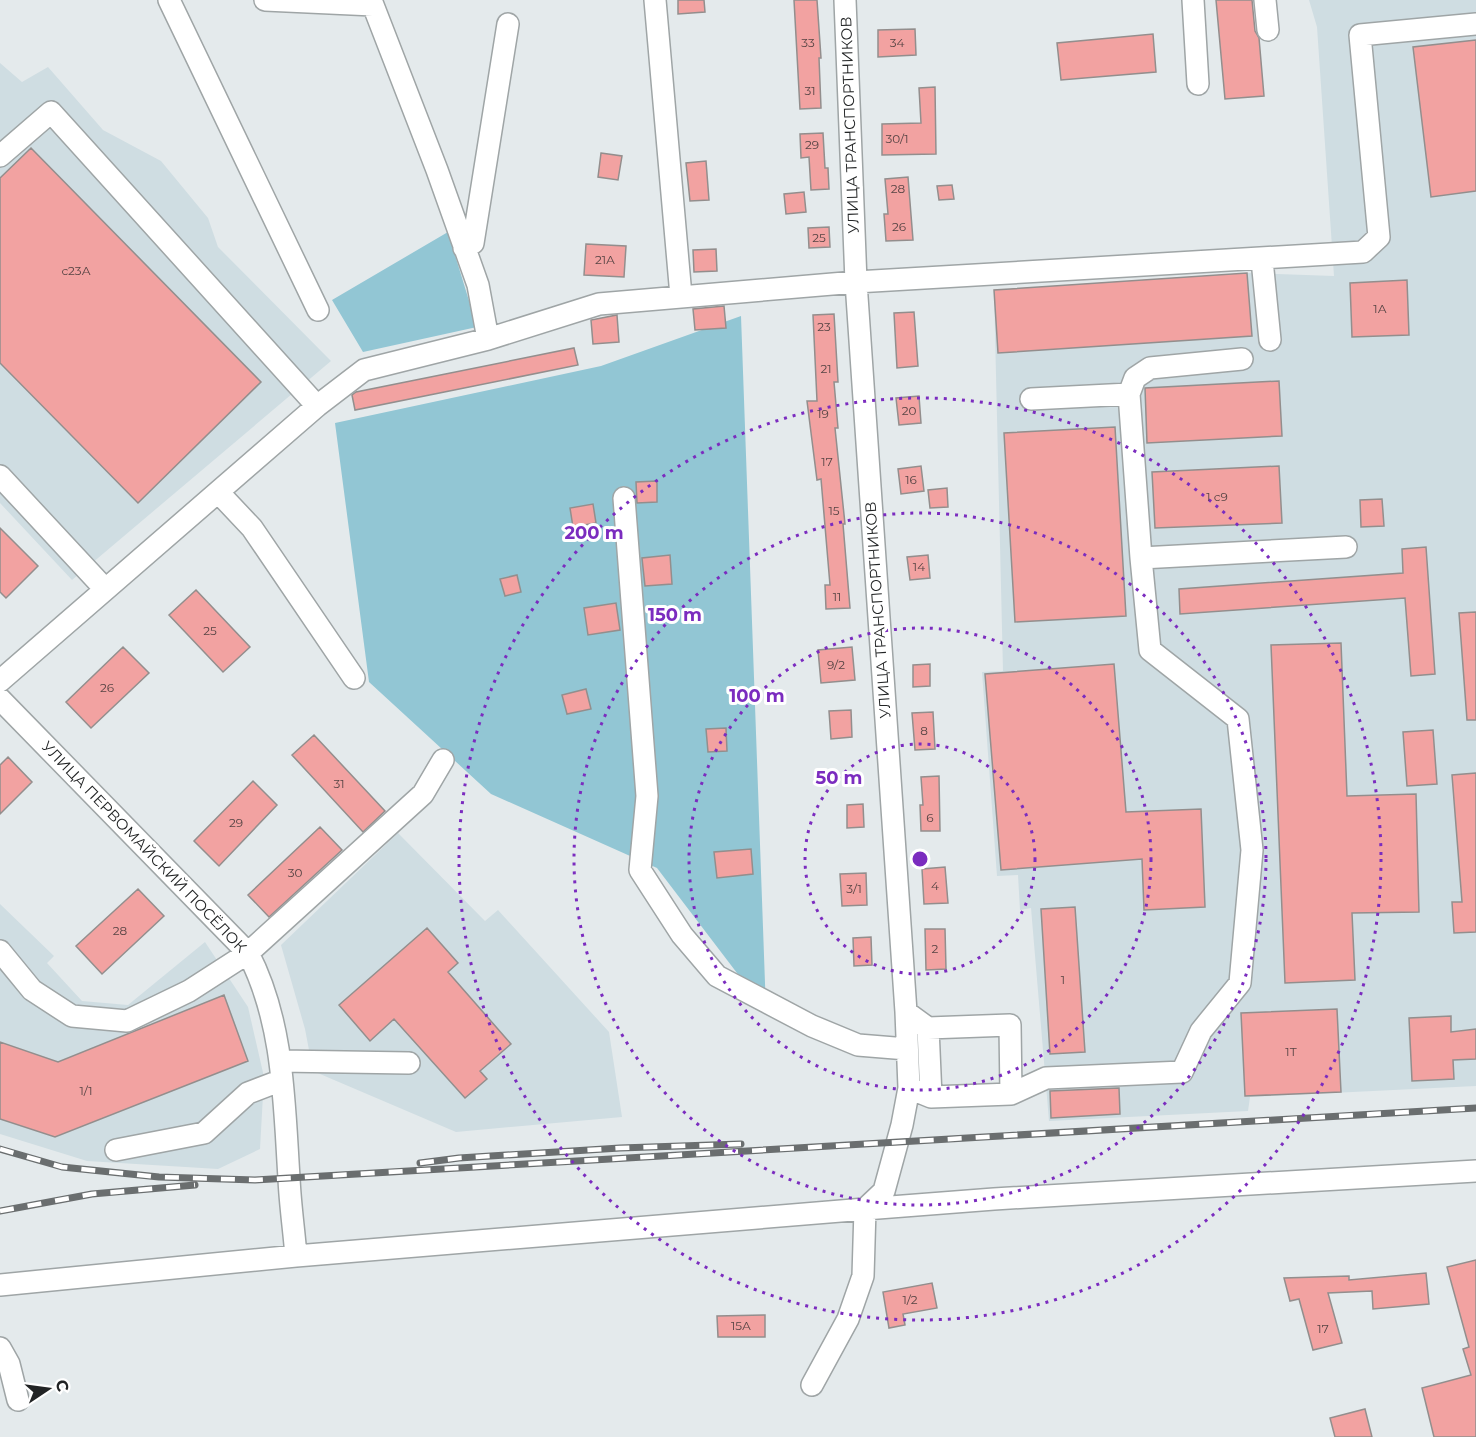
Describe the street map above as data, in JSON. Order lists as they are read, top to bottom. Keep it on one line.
{"streets":{"street":["УЛИЦА ТРАНСПОРТНИКОВ","УЛИЦА ПЕРВОМАЙСКИЙ ПОСЁЛОК"]},"house_numbers":["33","34","31","30/1","29","28","26","25","21А","с23А","1А","23","21","20","19","17","16","1 с9","15","14","11","25","9/2","26","8","31","6","29","30","4","3/1","28","2","1","1Т","1/1","1/2","15А","17"],"north":"right","rings":["200 m","150 m","100 m","50 m"]}
